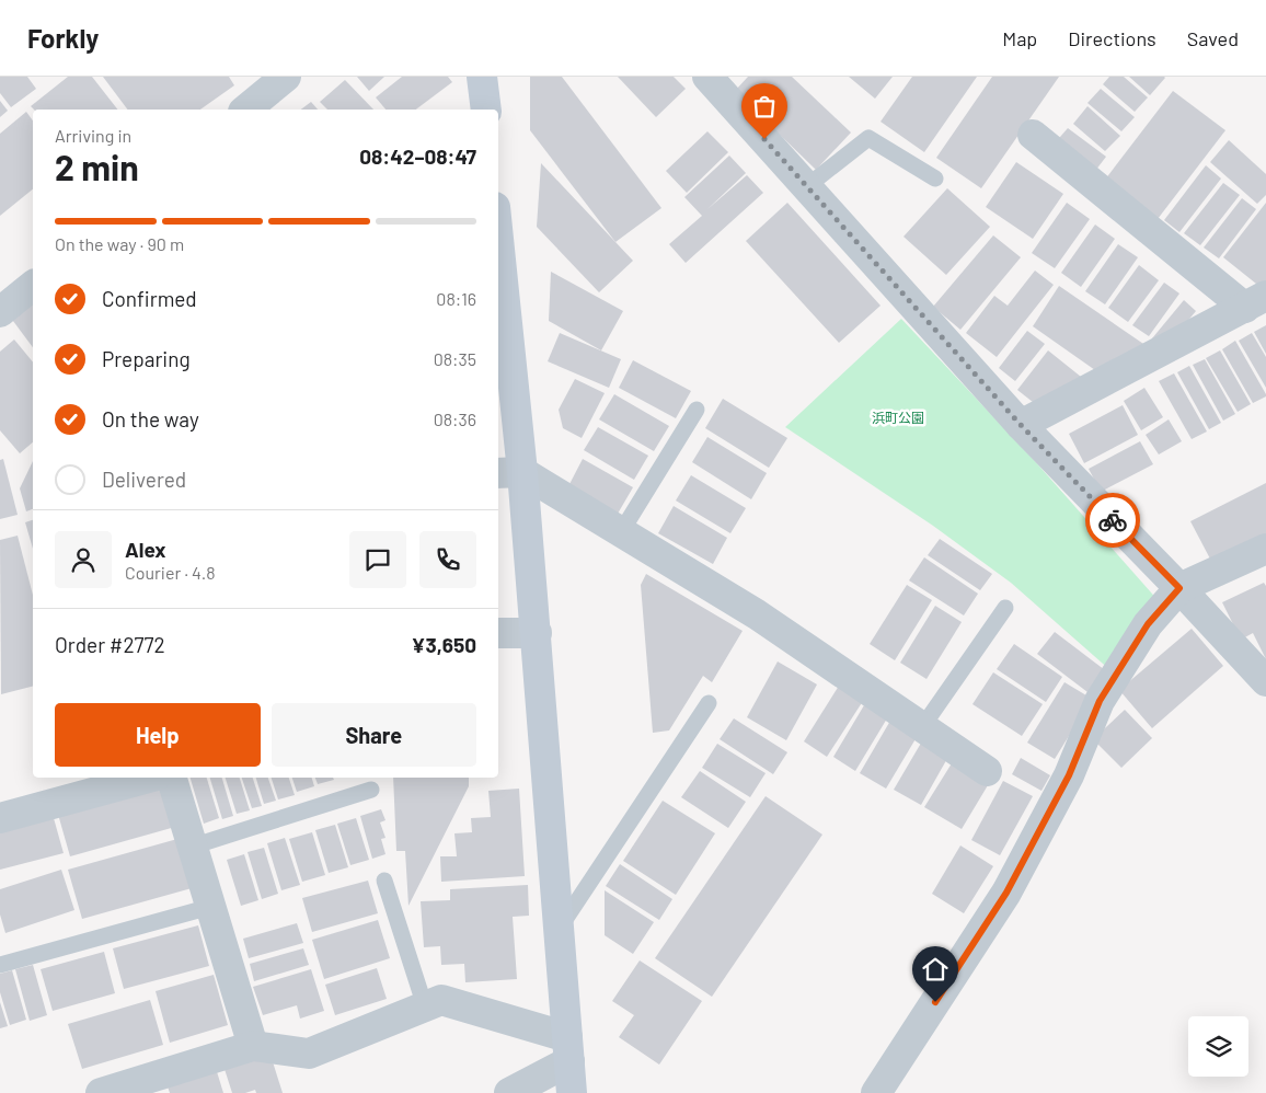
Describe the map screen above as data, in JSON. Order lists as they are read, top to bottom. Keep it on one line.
{"parks":["浜町公園"],"page":{"header":"Forkly","nav":["Map","Directions","Saved"],"heading":["2 min","Arriving in","08:42–08:47"],"panel":["Alex","Courier · 4.8","Order #2772","¥3,650"],"bar":"On the way · 90 m","list":[["Confirmed","08:16"],["Preparing","08:35"],["On the way","08:36"],"Delivered"],"buttons":["Help","Share"]}}
